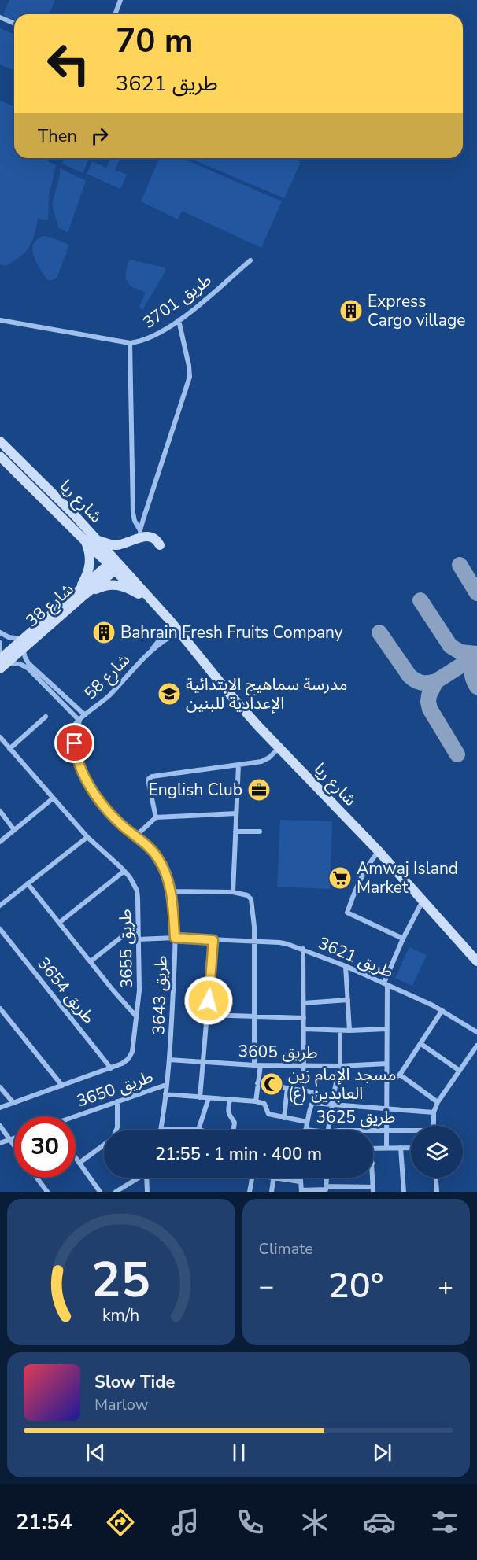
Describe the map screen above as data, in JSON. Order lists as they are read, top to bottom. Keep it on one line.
{"streets":{"main road":["شارع ريا","شارع 38"],"street":["طريق 3701","شارع 58","طريق 3655","طريق 3621","طريق 3654","طريق 3643","طريق 3605","طريق 3650","طريق 3625"]},"crossings":[["شارع ريا","شارع 38"],["شارع ريا","شارع 58"],["شارع 58","طريق 3643"],["طريق 3655","طريق 3621"],["طريق 3655","طريق 3654"],["طريق 3621","طريق 3643"],["طريق 3643","طريق 3605"],["طريق 3643","طريق 3650"]],"places":{"building":["Express Cargo village","Bahrain Fresh Fruits Company"],"school or university":["مدرسة سماهيج الابتدائية الإعدادية للبنين"],"office":["English Club"],"supermarket":["Amwaj Island Market"],"mosque":["مسجد الإمام زين العابدين (ع)"]},"page":{"turn":["70 m","طريق 3621"],"then":"Then","limit":"30","trip":"21:55 · 1 min · 400 m","tile":"Climate","heat":["−","20°","+"],"song":["Slow Tide","Marlow"],"tabs":"21:54","gauge":["25","km/h"]}}
